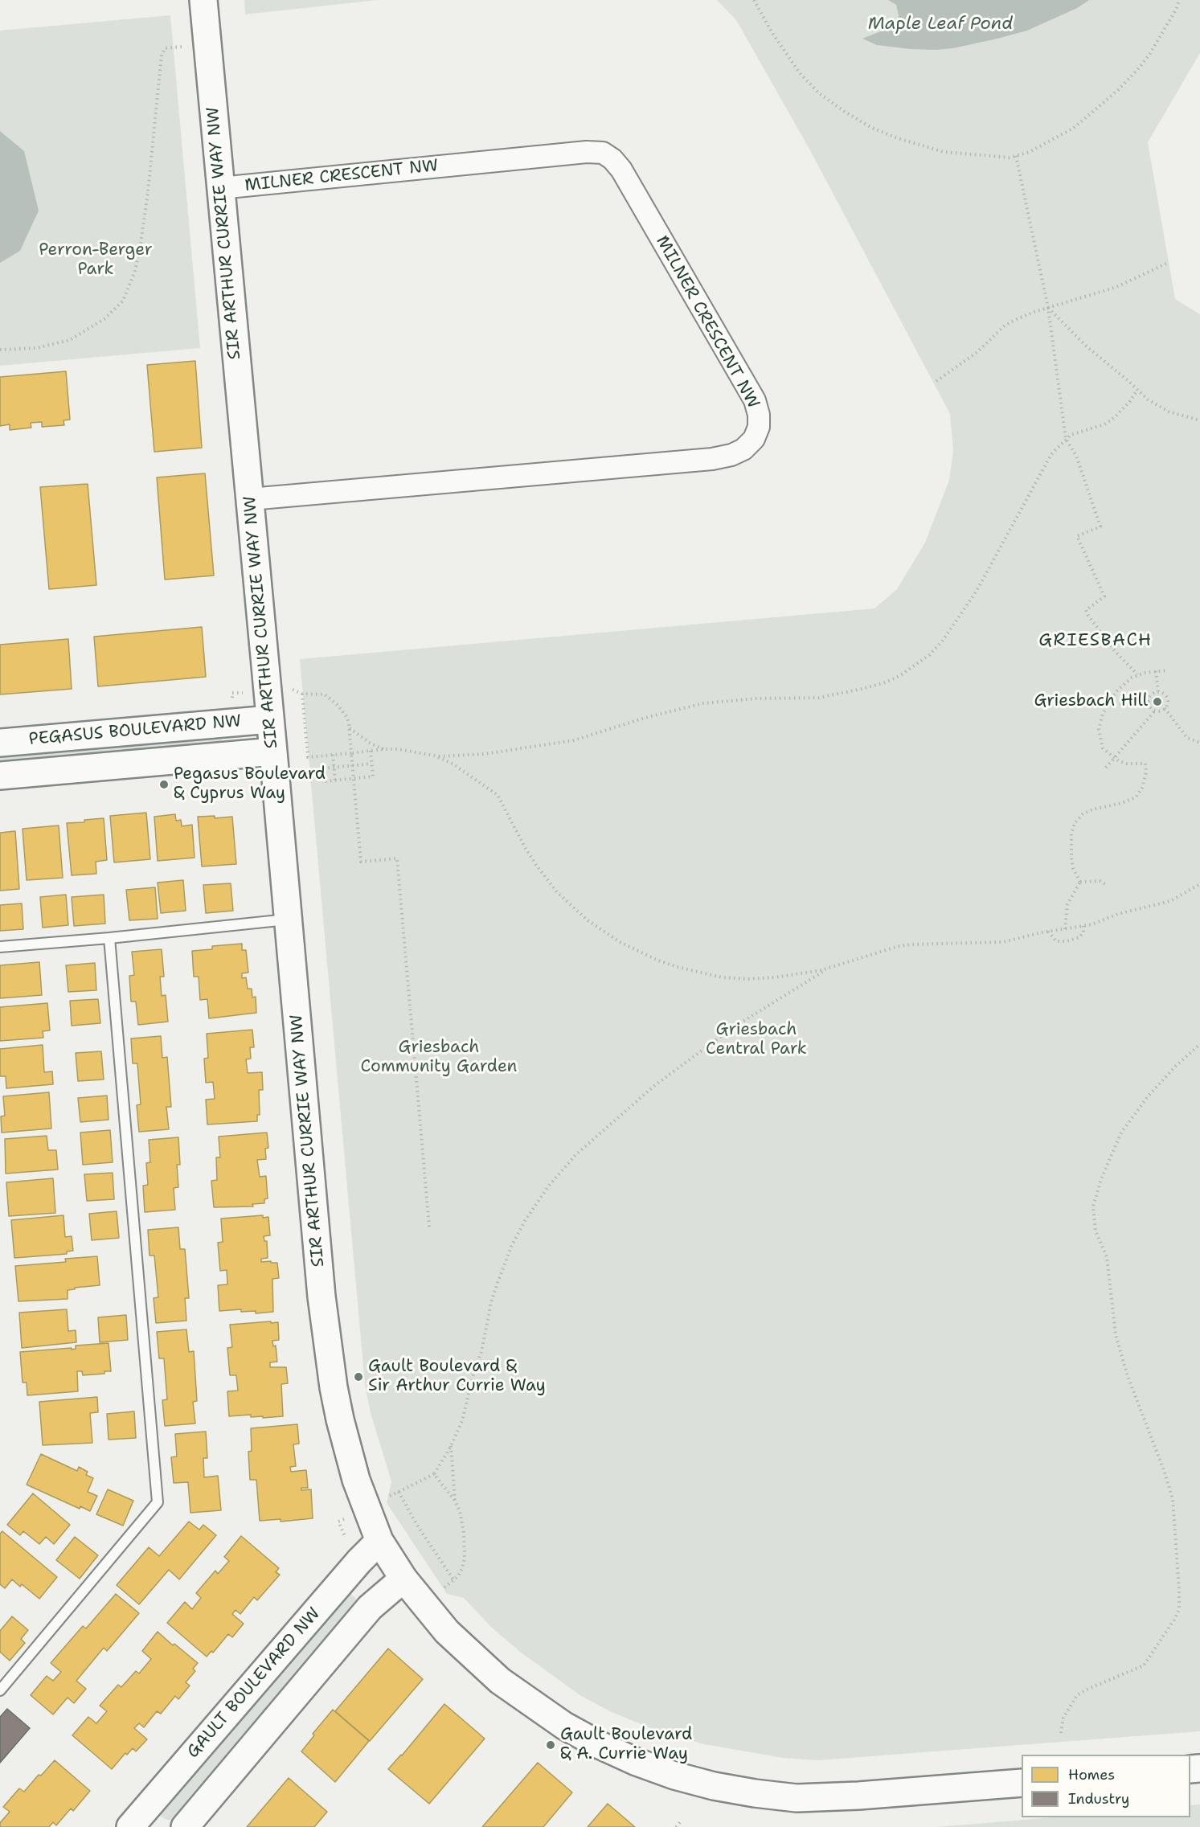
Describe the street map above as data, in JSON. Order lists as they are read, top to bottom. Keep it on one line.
{"streets":{"street":["MILNER CRESCENT NW","SIR ARTHUR CURRIE WAY NW","PEGASUS BOULEVARD NW","GAULT BOULEVARD NW"]},"crossings":[["MILNER CRESCENT NW","SIR ARTHUR CURRIE WAY NW"],["SIR ARTHUR CURRIE WAY NW","PEGASUS BOULEVARD NW"],["SIR ARTHUR CURRIE WAY NW","GAULT BOULEVARD NW"]],"districts":["GRIESBACH"],"water":["Maple Leaf Pond"],"parks":["Perron-Berger Park","Griesbach Central Park","Griesbach Community Garden"],"places":["Griesbach Hill","Pegasus Boulevard & Cyprus Way","Gault Boulevard & Sir Arthur Currie Way","Gault Boulevard & A. Currie Way"],"legend":["Homes","Industry"]}
